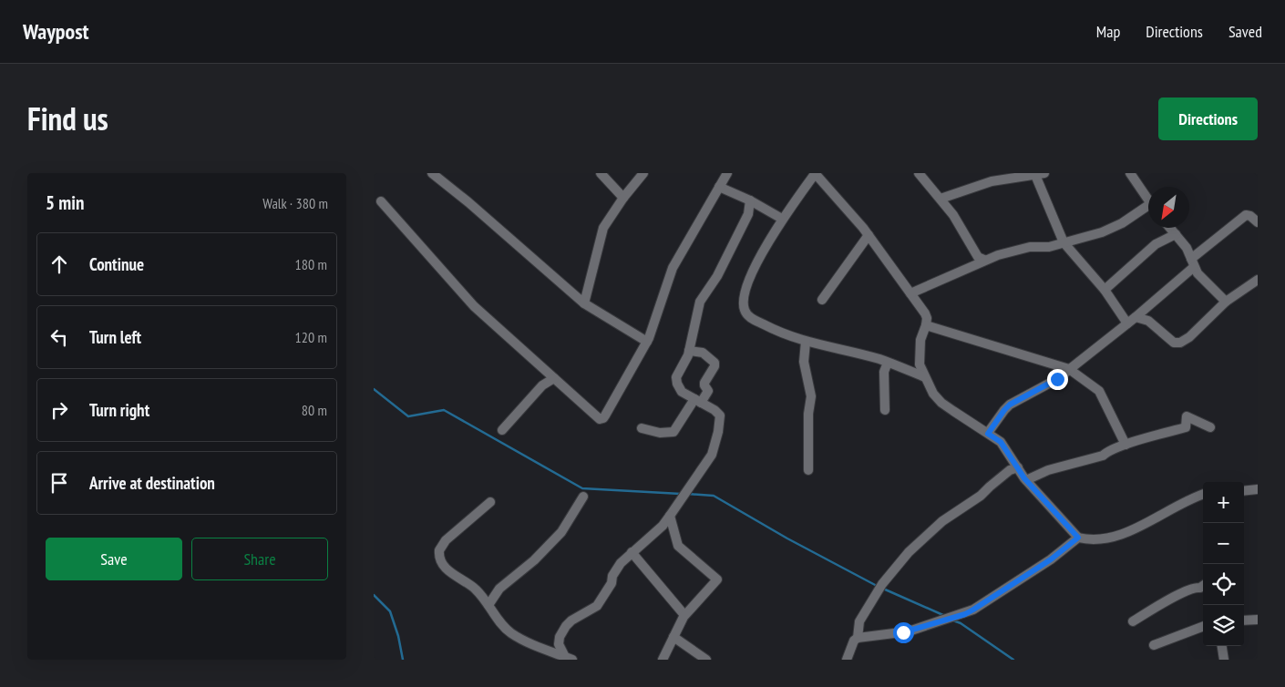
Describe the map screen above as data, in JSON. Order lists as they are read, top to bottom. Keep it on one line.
{"north":"bottom left","page":{"header":"Waypost","nav":["Map","Directions","Saved"],"title":"Find us","buttons":["Directions",["Save","Share"]],"heading":["5 min","Walk · 380 m"],"list":[["Continue","180 m"],["Turn left","120 m"],["Turn right","80 m"],"Arrive at destination"],"map_buttons":["+","−"]}}
